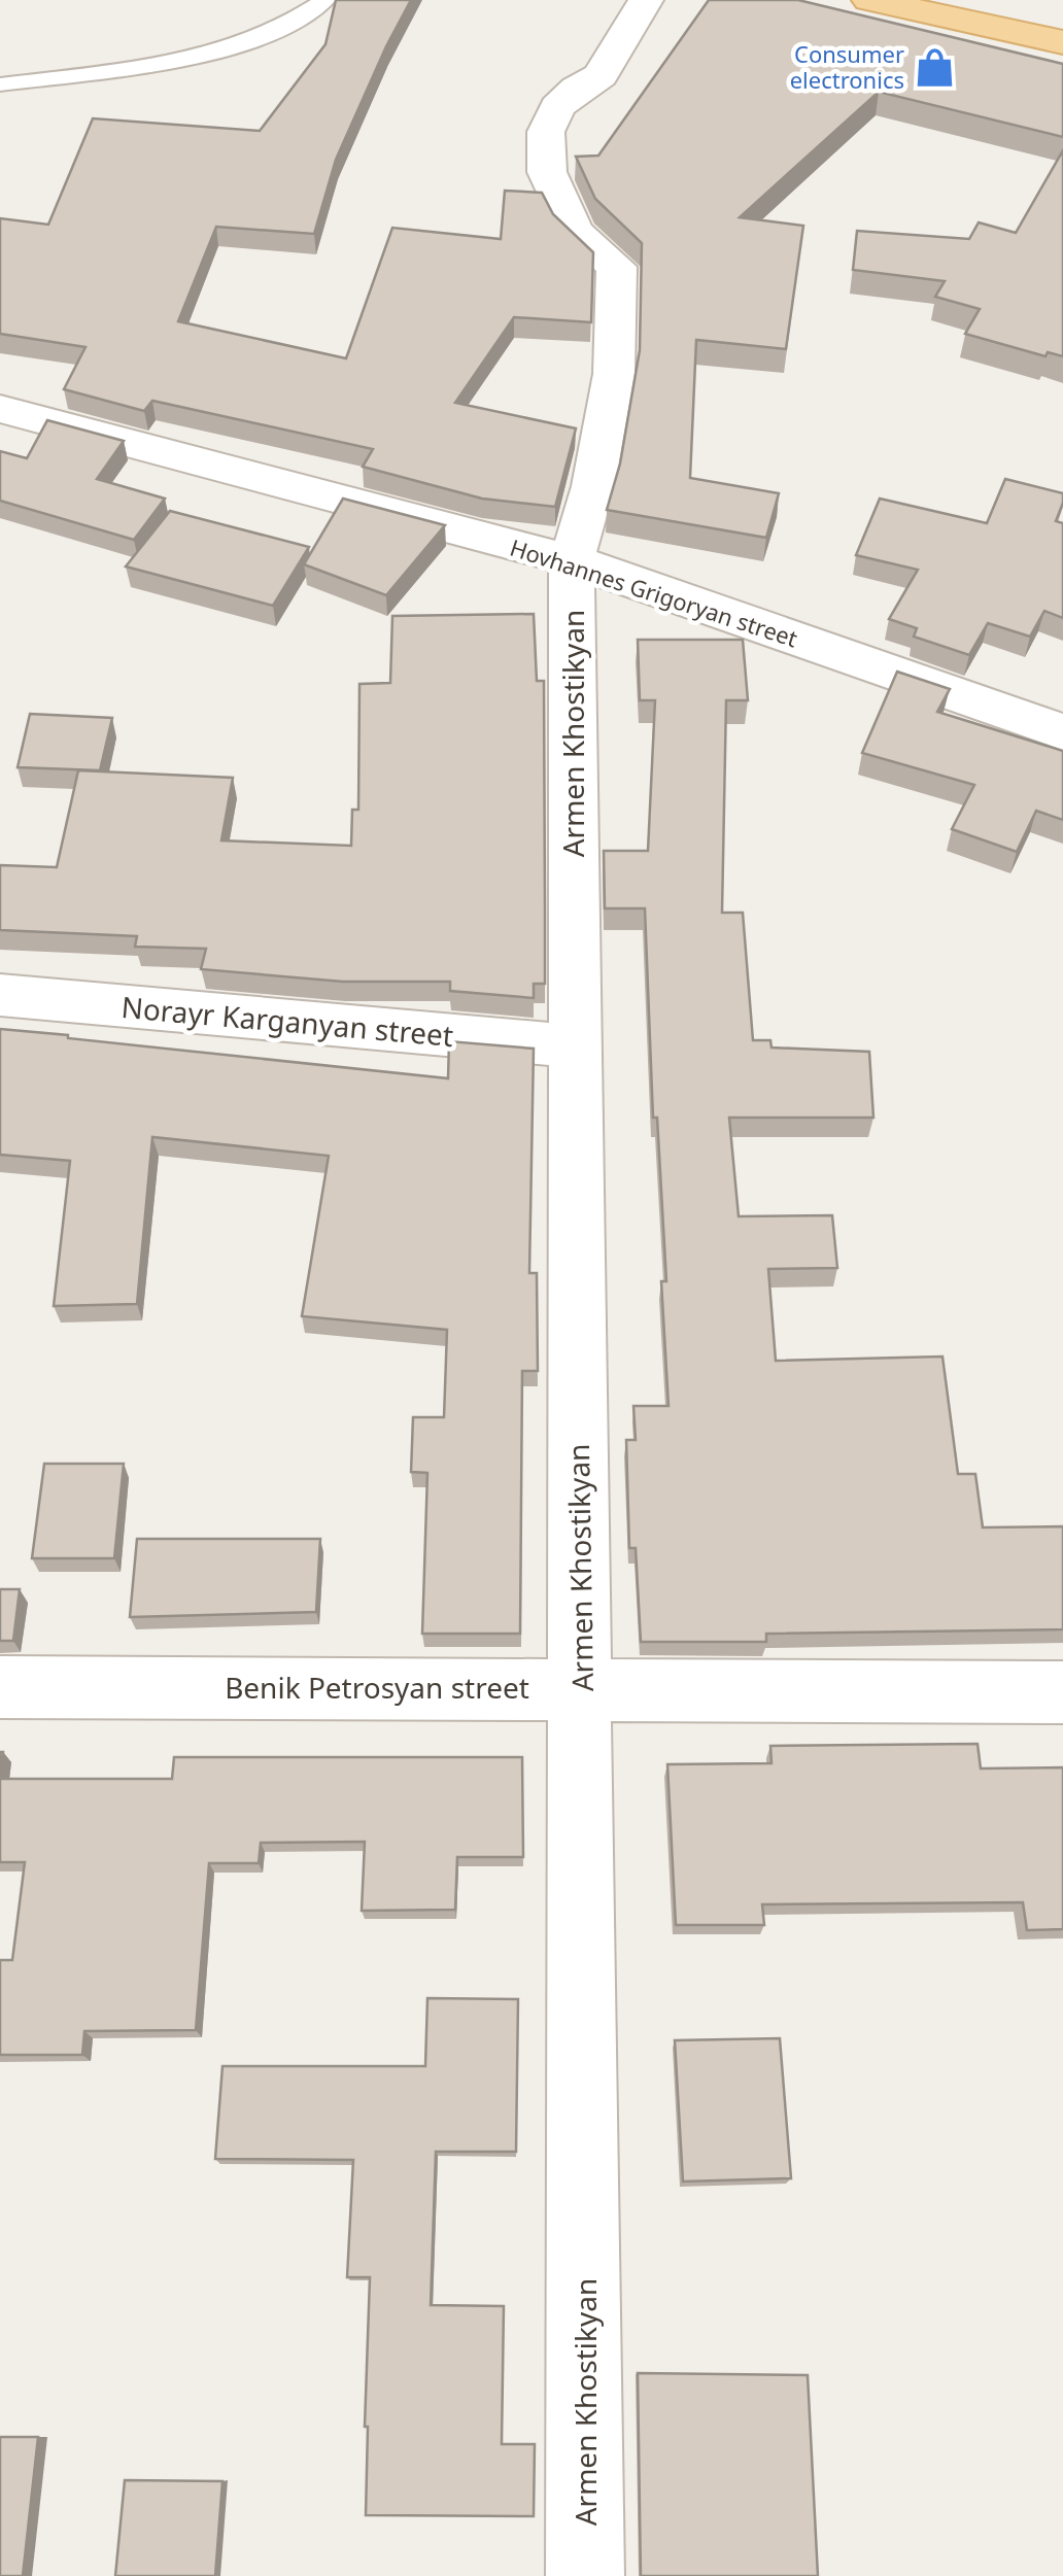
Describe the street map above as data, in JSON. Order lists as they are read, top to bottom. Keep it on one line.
{"streets":{"street":["Hovhannes Grigoryan street","Armen Khostikyan","Norayr Karganyan street","Benik Petrosyan street"]},"crossings":[["Hovhannes Grigoryan street","Armen Khostikyan"],["Armen Khostikyan","Norayr Karganyan street"],["Armen Khostikyan","Benik Petrosyan street"]],"places":{"shop":["Consumer electronics"]}}
